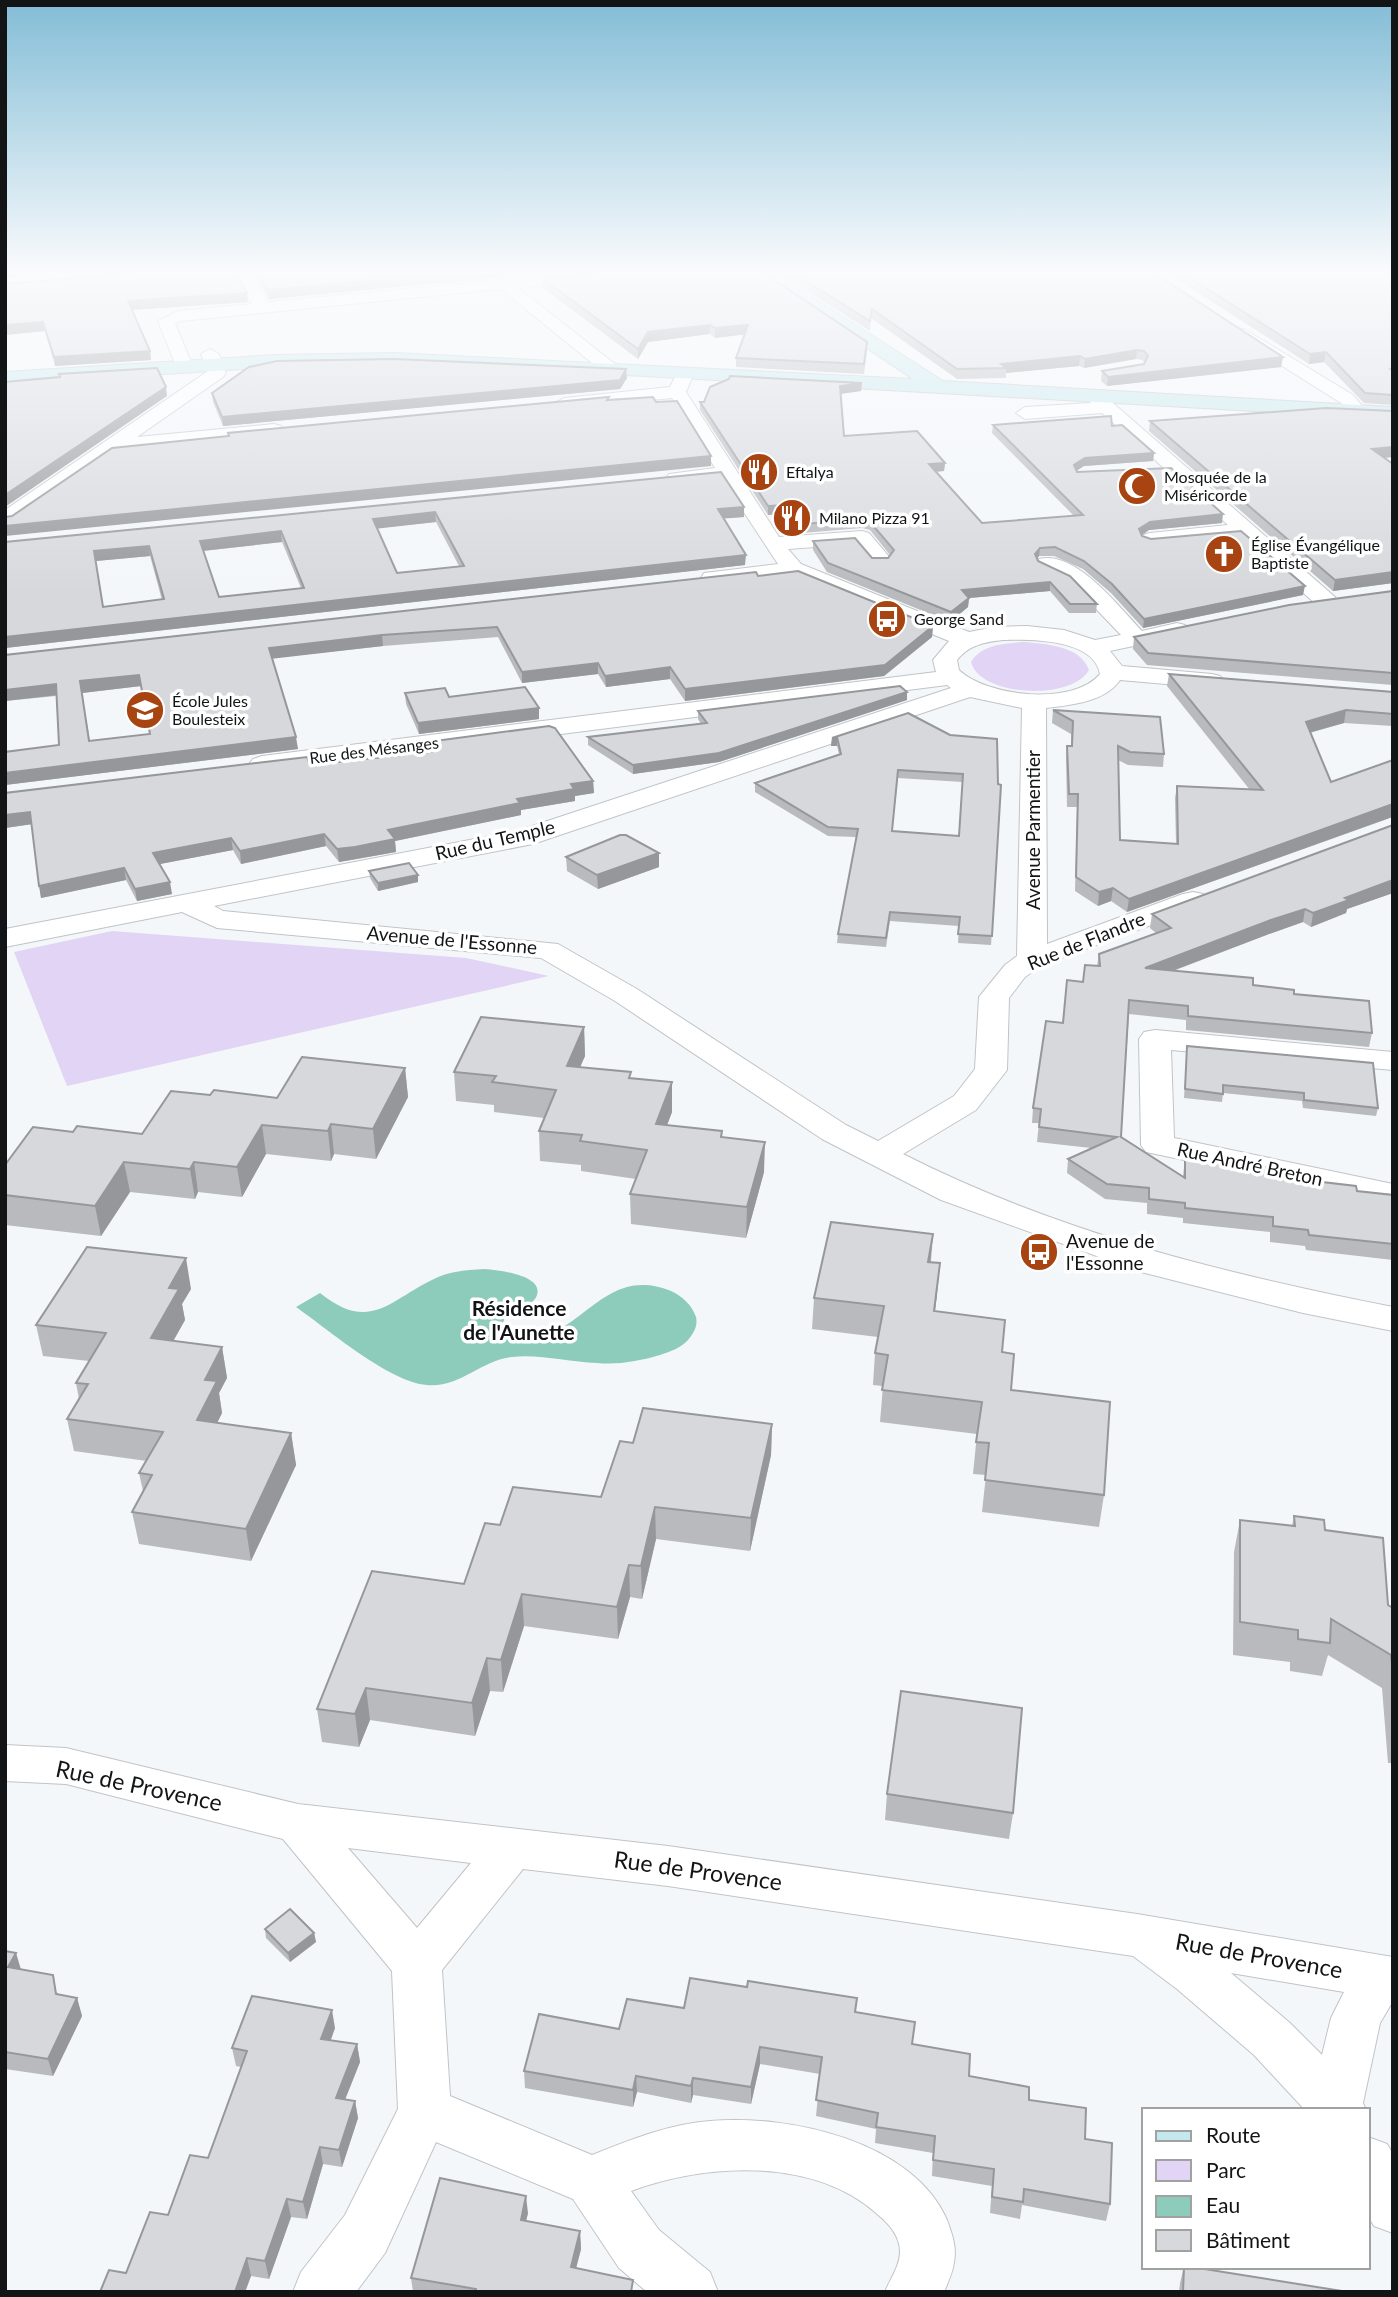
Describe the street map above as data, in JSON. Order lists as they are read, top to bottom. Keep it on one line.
{"streets":{"street":["Rue des Mésanges","Avenue Parmentier","Rue du Temple","Avenue de l'Essonne","Rue de Flandre","Rue André Breton","Rue de Provence"]},"crossings":[["Rue des Mésanges","Rue du Temple"],["Avenue Parmentier","Rue de Flandre"],["Rue du Temple","Avenue de l'Essonne"],["Avenue de l'Essonne","Rue de Flandre"]],"districts":["Résidence de l'Aunette"],"places":{"restaurant":["Eftalya","Milano Pizza 91"],"mosque":["Mosquée de la Miséricorde"],"church":["Église Évangélique Baptiste"],"bus stop":["George Sand","Avenue de l'Essonne"],"school or university":["École Jules Boulesteix"]},"legend":["Route","Parc","Eau","Bâtiment"]}
